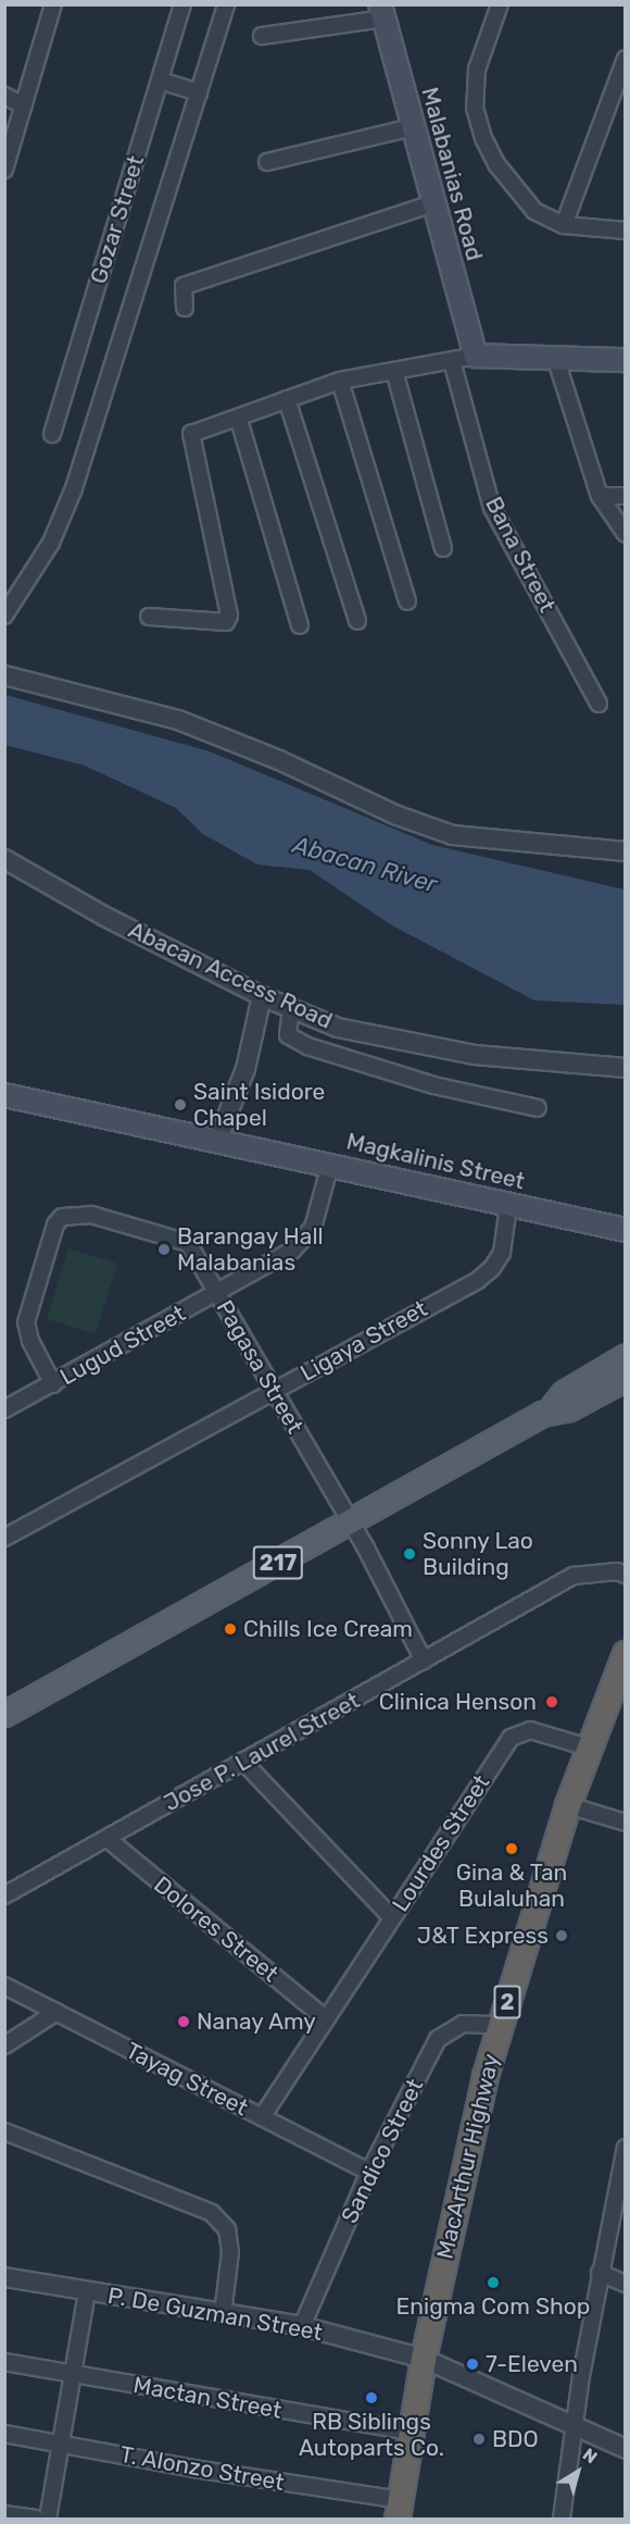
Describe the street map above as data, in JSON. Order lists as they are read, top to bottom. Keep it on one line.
{"streets":{"highway":["2","MacArthur Highway"],"main road":["Malabanias Road","Magkalinis Street","217"],"street":["Gozar Street","Bana Street","Abacan Access Road","Ligaya Street","Lugud Street","Pagasa Street","Jose P. Laurel Street","Lourdes Street","Dolores Street","Tayag Street","Sandico Street","P. De Guzman Street","Mactan Street","T. Alonzo Street"]},"crossings":[["Magkalinis Street","Ligaya Street"],["Magkalinis Street","Lugud Street"],["Ligaya Street","Pagasa Street"],["Lugud Street","Pagasa Street"],["Pagasa Street","217"],["Pagasa Street","Jose P. Laurel Street"],["Jose P. Laurel Street","Dolores Street"],["Lourdes Street","Dolores Street"],["Lourdes Street","Tayag Street"],["Lourdes Street","MacArthur Highway"],["Tayag Street","Sandico Street"],["Sandico Street","MacArthur Highway"],["Sandico Street","P. De Guzman Street"],["MacArthur Highway","P. De Guzman Street"],["MacArthur Highway","Mactan Street"],["MacArthur Highway","T. Alonzo Street"]],"water":["Abacan River"],"places":["Saint Isidore Chapel","Barangay Hall Malabanias","Sonny Lao Building","Chills Ice Cream","Clinica Henson","Gina & Tan Bulaluhan","J&T Express","Nanay Amy","Enigma Com Shop","7-Eleven","RB Siblings Autoparts Co.","BDO"],"north":"top right"}
